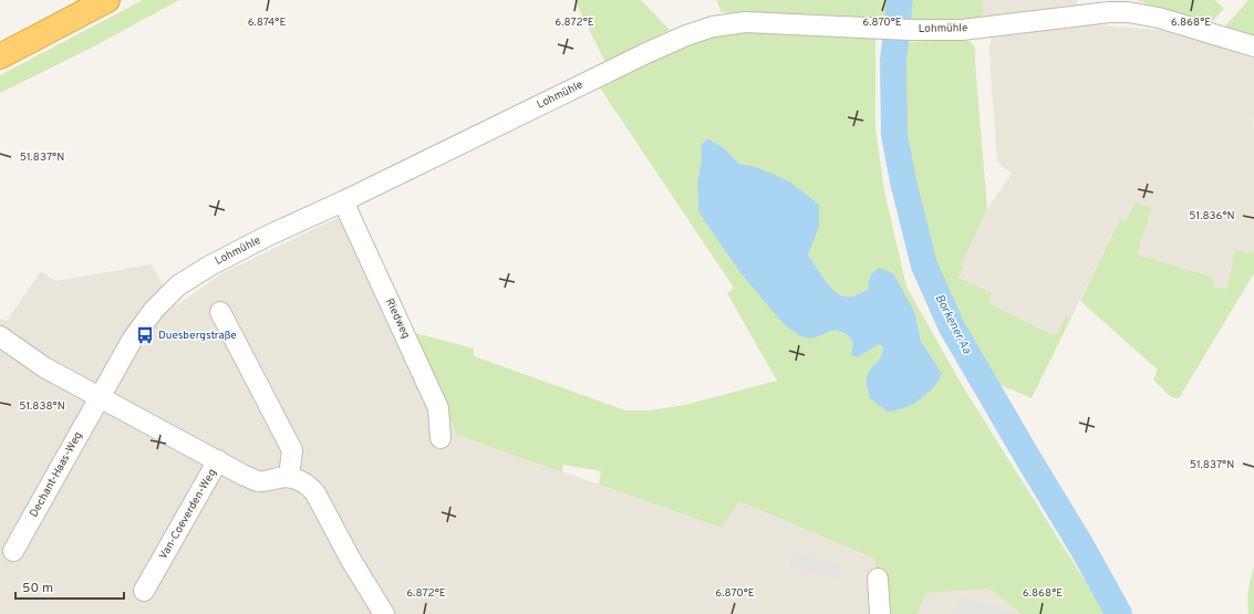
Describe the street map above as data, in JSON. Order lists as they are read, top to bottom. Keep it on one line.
{"streets":{"street":["Lohmühle","Riedweg","Dechant-Haas-Weg","Van-Coeverden-Weg"]},"crossings":[["Lohmühle","Riedweg"],["Lohmühle","Dechant-Haas-Weg"]],"water":["Borkener Aa"],"places":{"bus stop":["Duesbergstraße"]},"scale_bar":"50 m","coordinates":["6.874°E","6.872°E","6.870°E","6.868°E","51.837°N","51.836°N","51.838°N"]}
